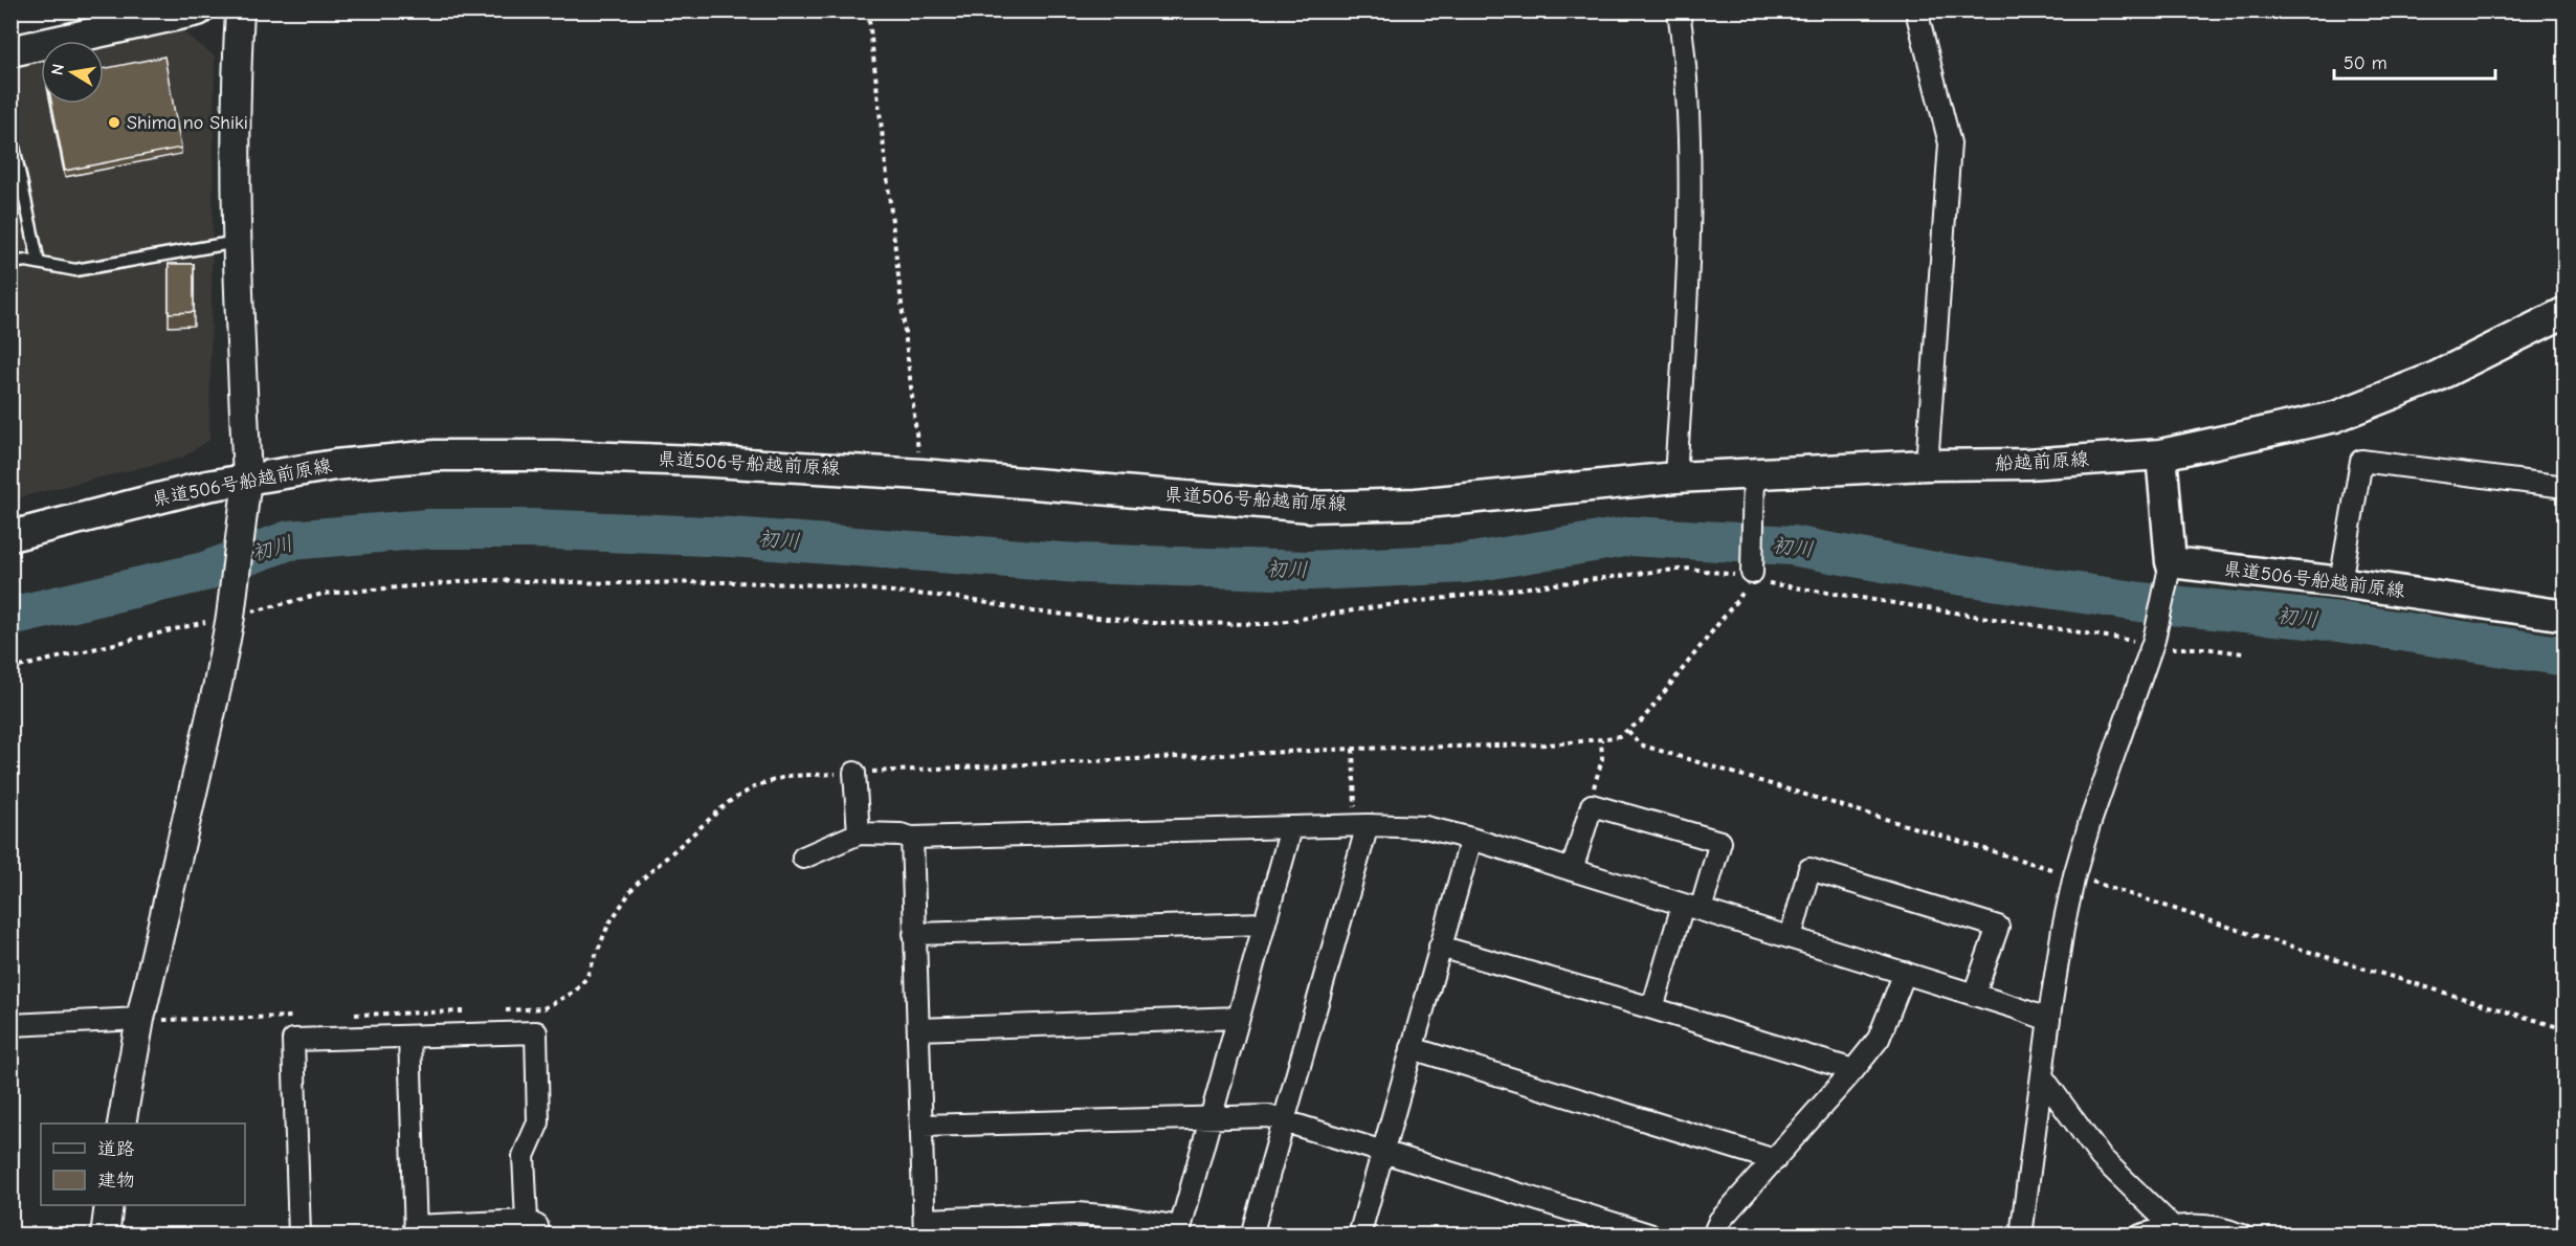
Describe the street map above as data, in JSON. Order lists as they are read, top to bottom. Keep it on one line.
{"streets":{"main road":["船越前原線","県道506号船越前原線"]},"crossings":[["船越前原線","県道506号船越前原線"]],"water":["初川"],"places":["Shima no Shiki"],"legend":["道路","建物"],"scale_bar":"50 m","north":"left"}
